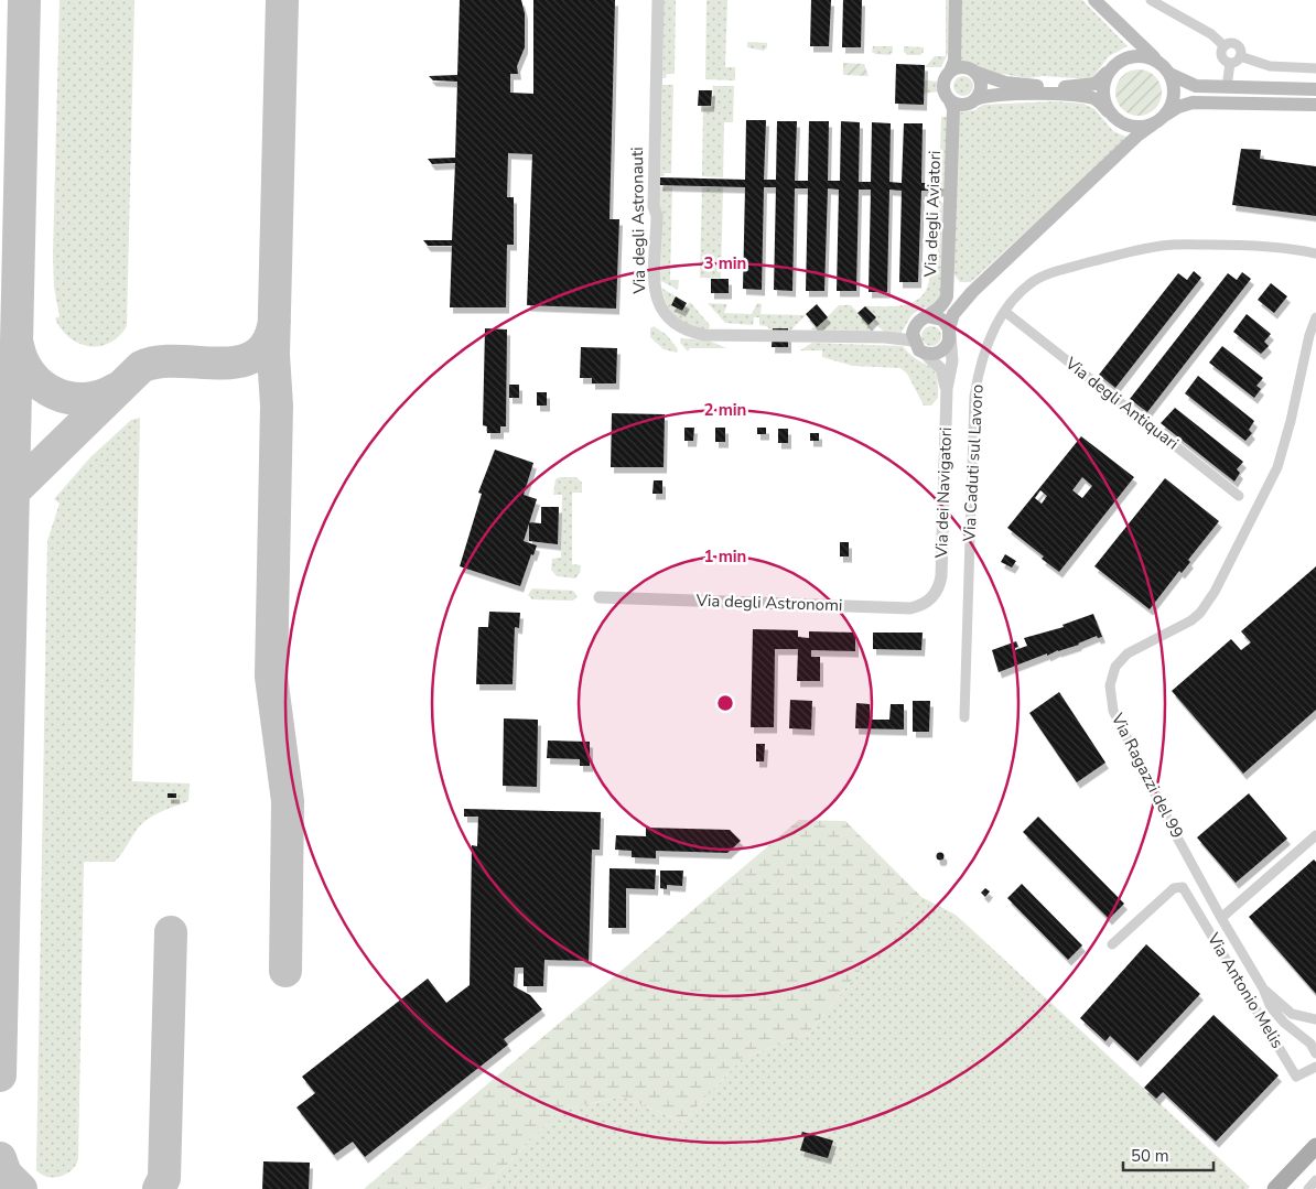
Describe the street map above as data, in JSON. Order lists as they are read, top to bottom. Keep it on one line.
{"streets":{"main road":["Via degli Aviatori"],"street":["Via degli Astronauti","Via degli Antiquari","Via Caduti sul Lavoro","Via dei Navigatori","Via degli Astronomi","Via Ragazzi del 99","Via Antonio Melis"]},"crossings":[["Via degli Aviatori","Via degli Astronauti"],["Via degli Aviatori","Via dei Navigatori"],["Via degli Astronauti","Via dei Navigatori"],["Via degli Antiquari","Via Caduti sul Lavoro"],["Via dei Navigatori","Via degli Astronomi"]],"scale_bar":"50 m","rings":["3 min","2 min","1 min"]}
